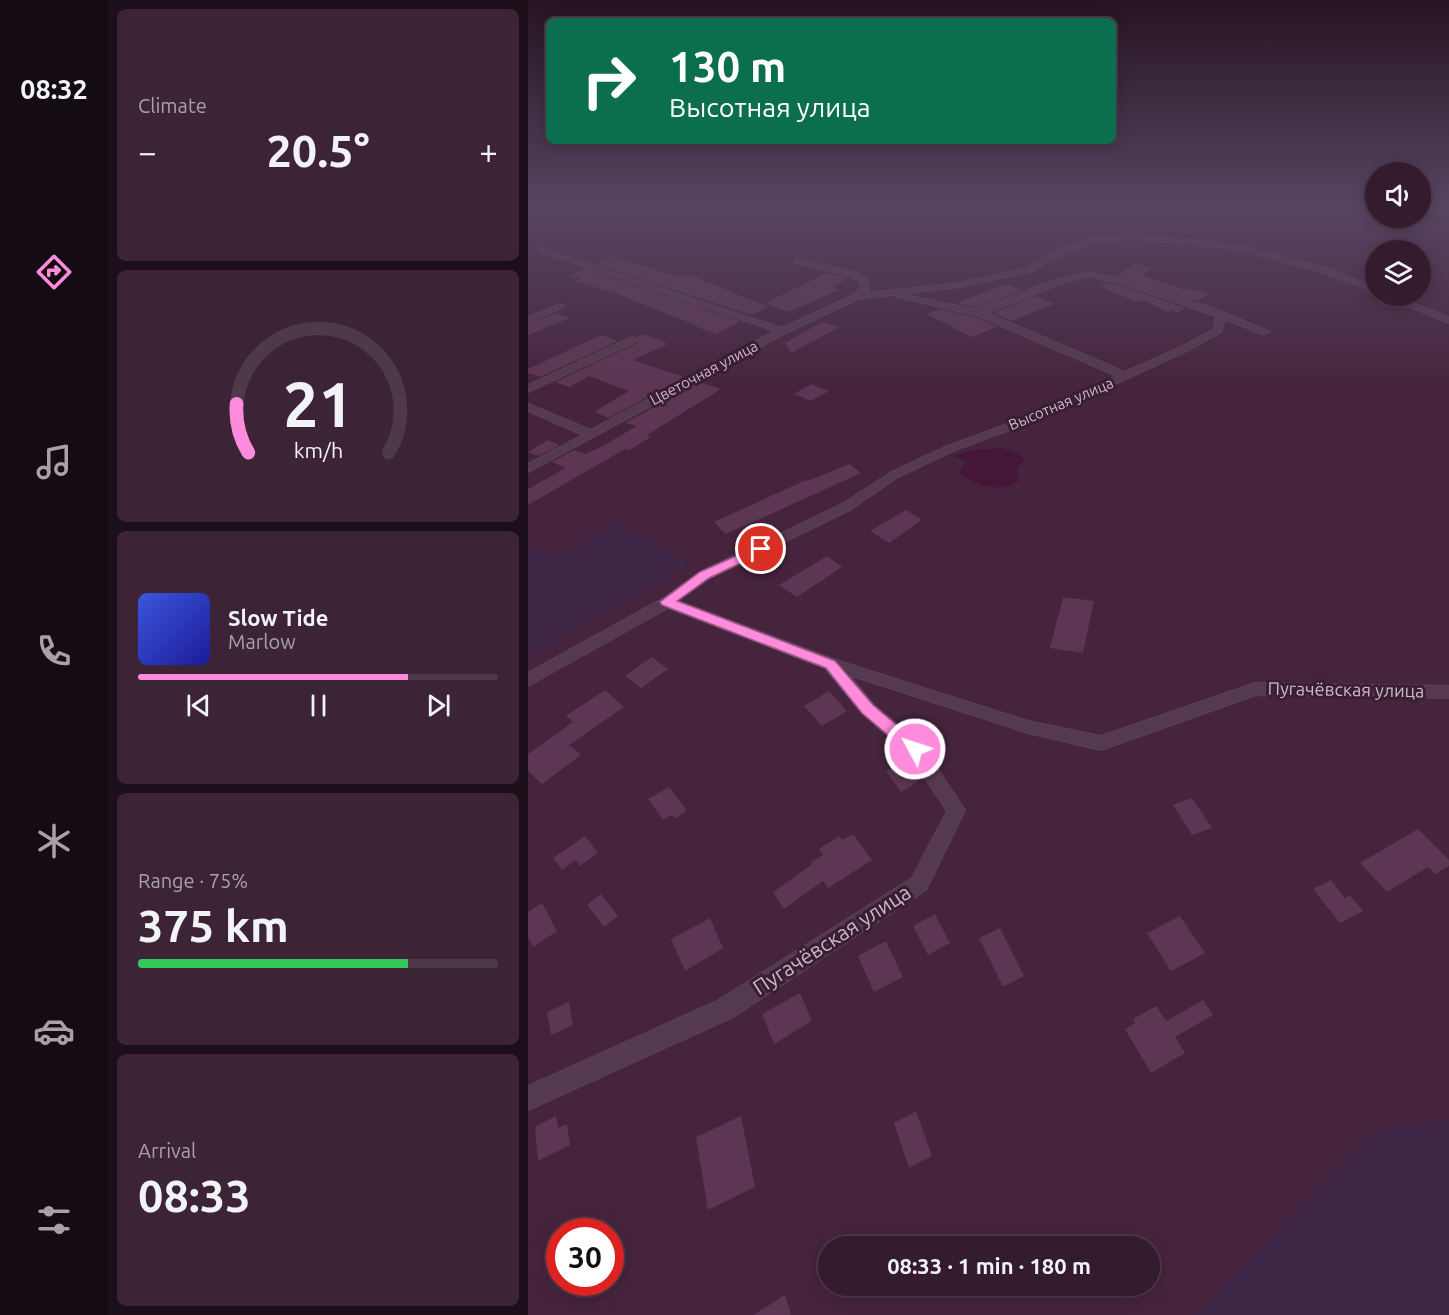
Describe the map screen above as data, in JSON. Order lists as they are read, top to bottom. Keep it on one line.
{"streets":{"street":["Цветочная улица","Высотная улица","Пугачёвская улица"]},"crossings":[["Высотная улица","Пугачёвская улица"]],"page":{"tabs":"08:32","tile":["Climate",["Range · 75%","375 km"],["Arrival","08:33"]],"turn":["130 m","Высотная улица"],"heat":["−","20.5°","+"],"song":["Slow Tide","Marlow"],"limit":"30","trip":"08:33 · 1 min · 180 m","gauge":["21","km/h"]}}
